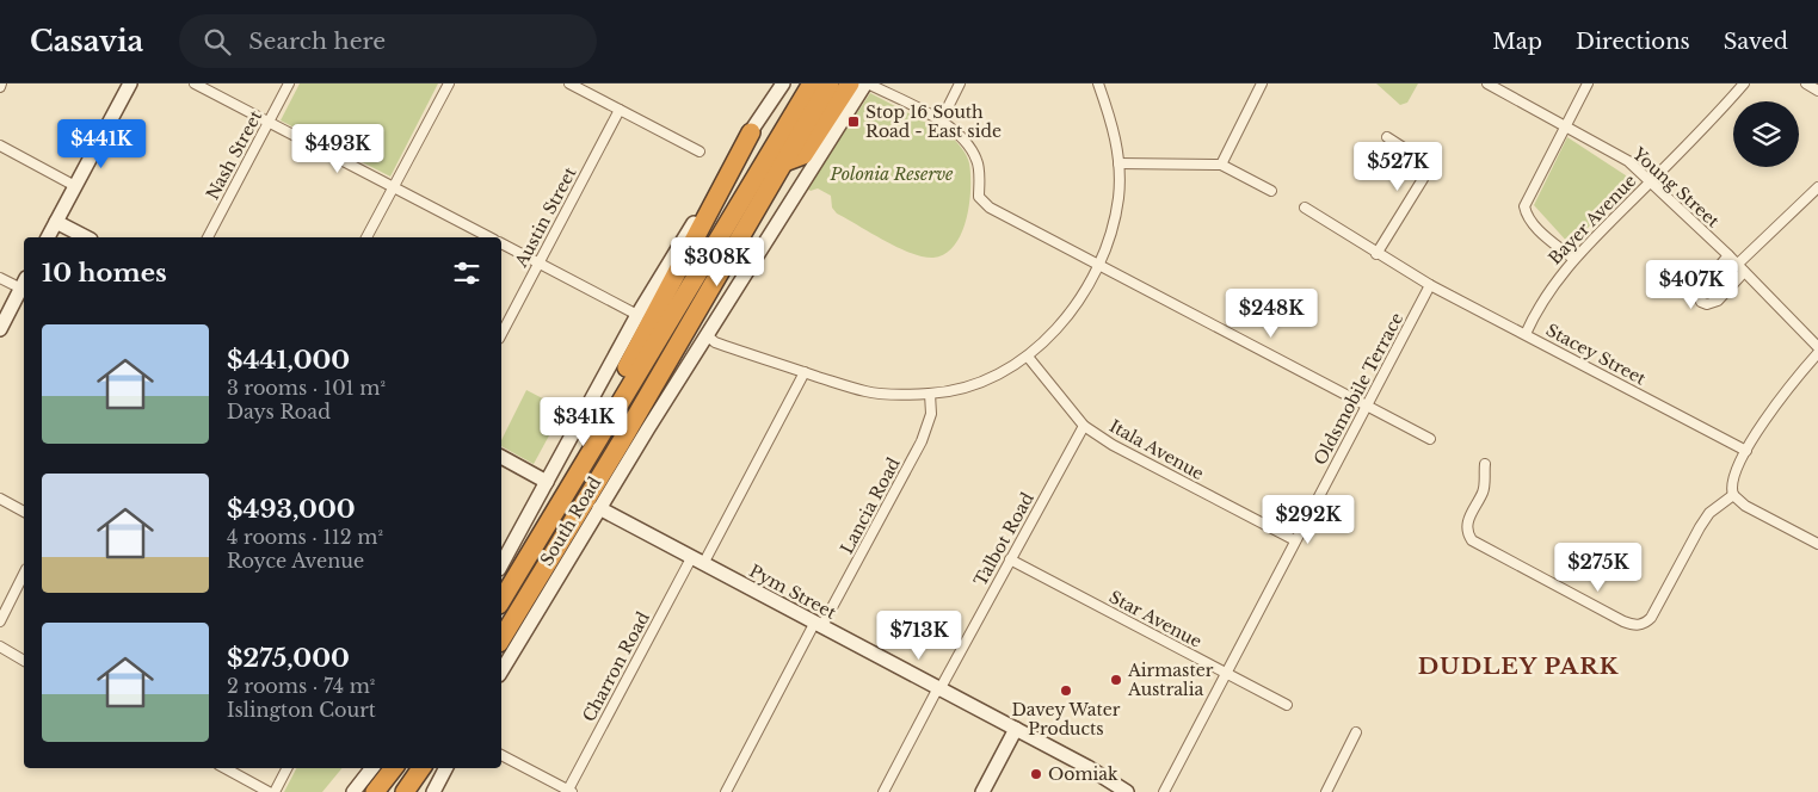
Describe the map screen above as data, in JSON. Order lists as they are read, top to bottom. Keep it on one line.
{"streets":{"main road":["South Road","Pym Street"],"street":["Nash Street","Young Street","Austin Street","Bayer Avenue","Stacey Street","Oldsmobile Terrace","Itala Avenue","Lancia Road","Talbot Road","Star Avenue","Charron Road"]},"crossings":[["Young Street","Bayer Avenue"],["Bayer Avenue","Stacey Street"],["Stacey Street","Oldsmobile Terrace"],["Oldsmobile Terrace","Itala Avenue"],["Oldsmobile Terrace","Star Avenue"],["Itala Avenue","Talbot Road"],["Lancia Road","Pym Street"],["South Road","Pym Street"],["Talbot Road","Pym Street"],["Talbot Road","Star Avenue"],["Pym Street","Charron Road"]],"districts":["DUDLEY PARK"],"parks":["Polonia Reserve"],"places":{"transit":["Stop 16 South Road - East side"],"other":["Airmaster Australia","Davey Water Products","Oomiak"]},"page":{"header":"Casavia","search":"Search here","nav":["Map","Directions","Saved"],"price":["$441K","$493K","$527K","$308K","$407K","$248K","$341K","$292K","$275K","$713K"],"heading":"10 homes","list":[{"name":"$441,000","note":"3 rooms · 101 m² · Days Road"},{"name":"$493,000","note":"4 rooms · 112 m² · Royce Avenue"},{"name":"$275,000","note":"2 rooms · 74 m² · Islington Court"}]}}
